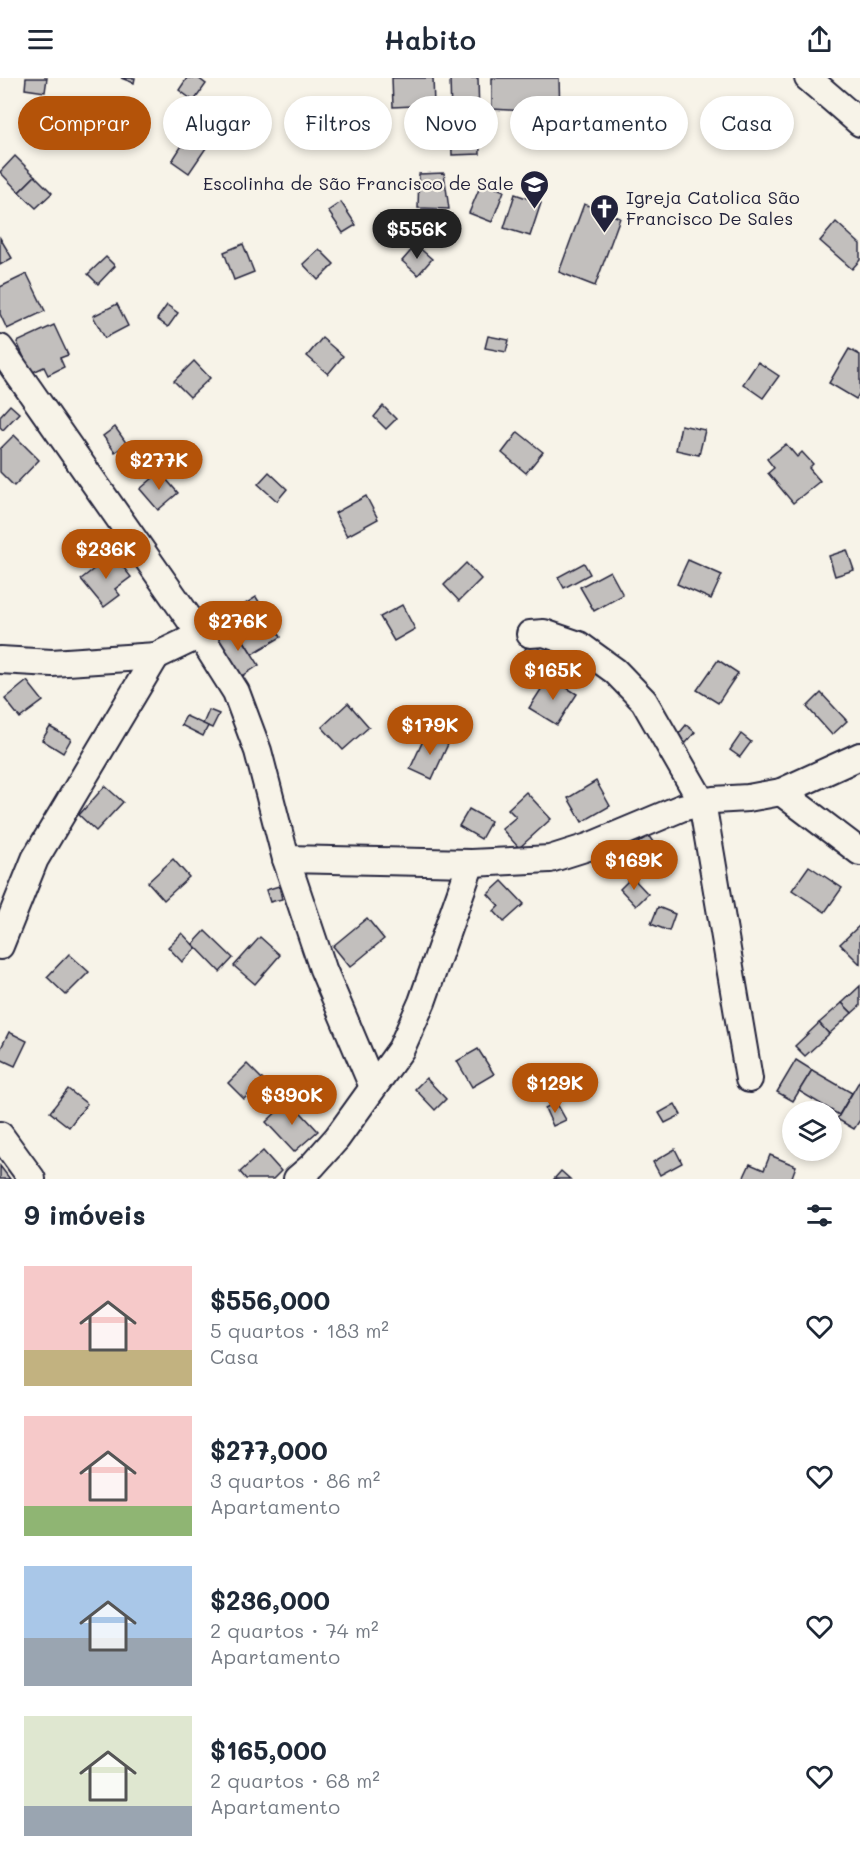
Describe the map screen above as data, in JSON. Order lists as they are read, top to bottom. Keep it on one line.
{"places":{"school or university":["Escolinha de São Francisco de Sale"],"church":["Igreja Catolica São Francisco De Sales"]},"page":{"header":"Habito","chip":["Comprar","Alugar","Filtros","Novo","Apartamento","Casa"],"price":["$556K","$277K","$236K","$276K","$165K","$179K","$169K","$129K","$390K"],"heading":"9 imóveis","list":[{"name":"$556,000","note":"5 quartos · 183 m² · Casa"},{"name":"$277,000","note":"3 quartos · 86 m² · Apartamento"},{"name":"$236,000","note":"2 quartos · 74 m² · Apartamento"},{"name":"$165,000","note":"2 quartos · 68 m² · Apartamento"}]}}
